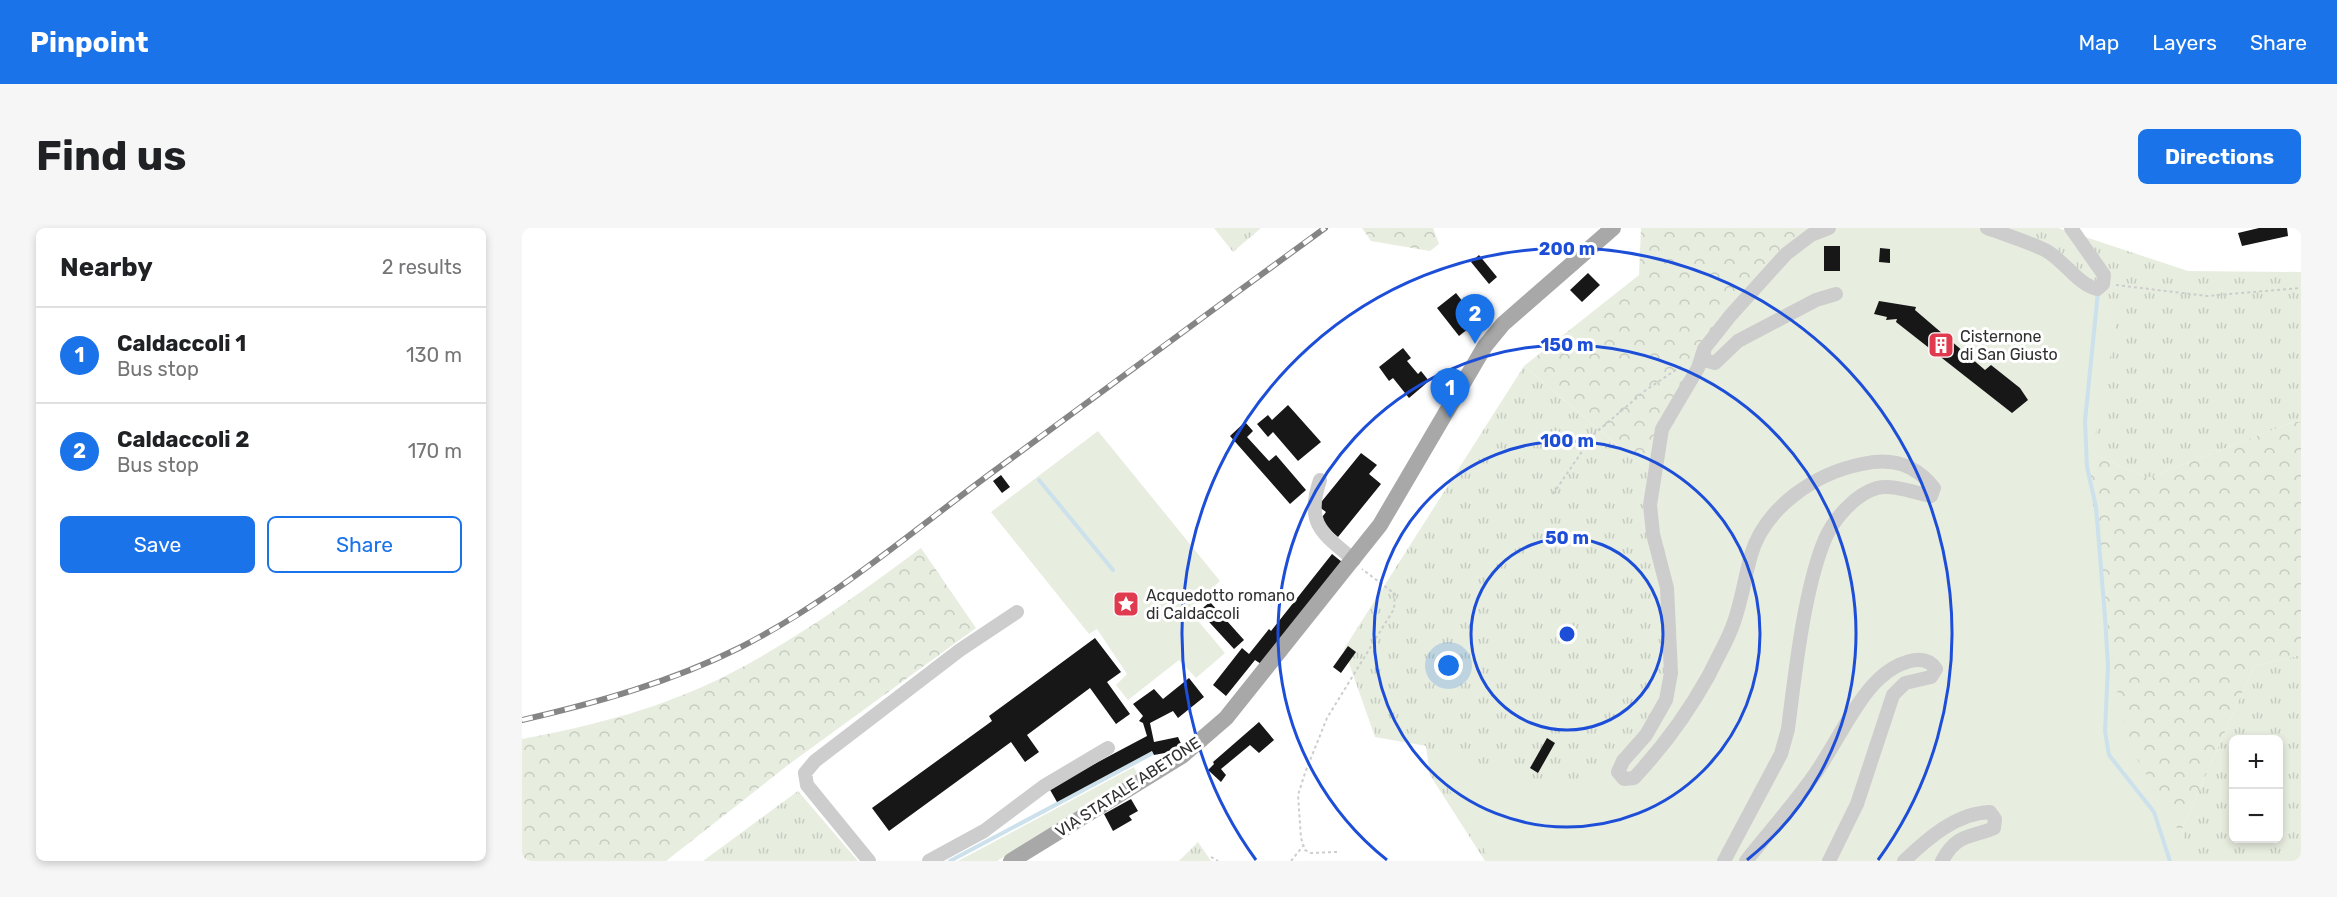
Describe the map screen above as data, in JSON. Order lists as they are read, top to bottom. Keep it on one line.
{"streets":{"main road":["VIA STATALE ABETONE"]},"places":{"building":["Cisternone di San Giusto"],"place":["Acquedotto romano di Caldaccoli"]},"page":{"header":"Pinpoint","nav":["Map","Layers","Share"],"buttons":["Directions",["Save","Share"]],"title":"Find us","heading":["Nearby","2 results"],"pins":["2","1"],"list":[{"mark":"1","name":"Caldaccoli 1","note":"Bus stop","value":"130 m"},{"mark":"2","name":"Caldaccoli 2","note":"Bus stop","value":"170 m"}],"map_buttons":["+","−"]},"rings":["200 m","150 m","100 m","50 m"]}
